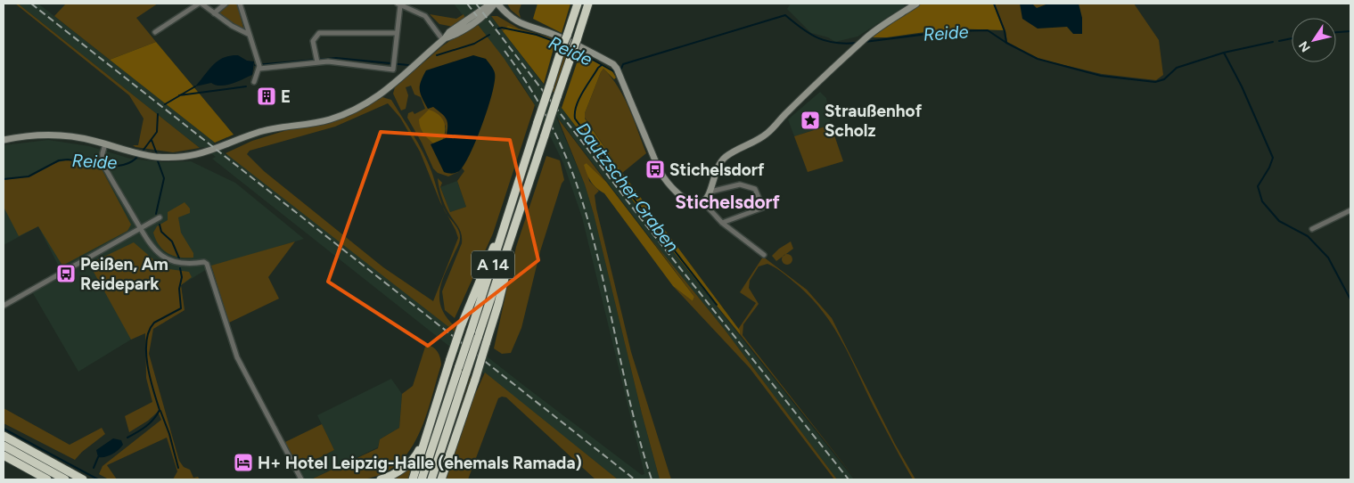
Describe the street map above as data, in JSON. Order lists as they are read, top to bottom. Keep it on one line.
{"streets":{"highway":["A 14"]},"districts":["Stichelsdorf"],"water":["Reide","Dautzscher Graben"],"places":{"building":["E"],"place":["Straußenhof Scholz"],"bus stop":["Stichelsdorf","Peißen, Am Reidepark"],"hotel":["H+ Hotel Leipzig-Halle (ehemals Ramada)"]},"north":"bottom left"}
